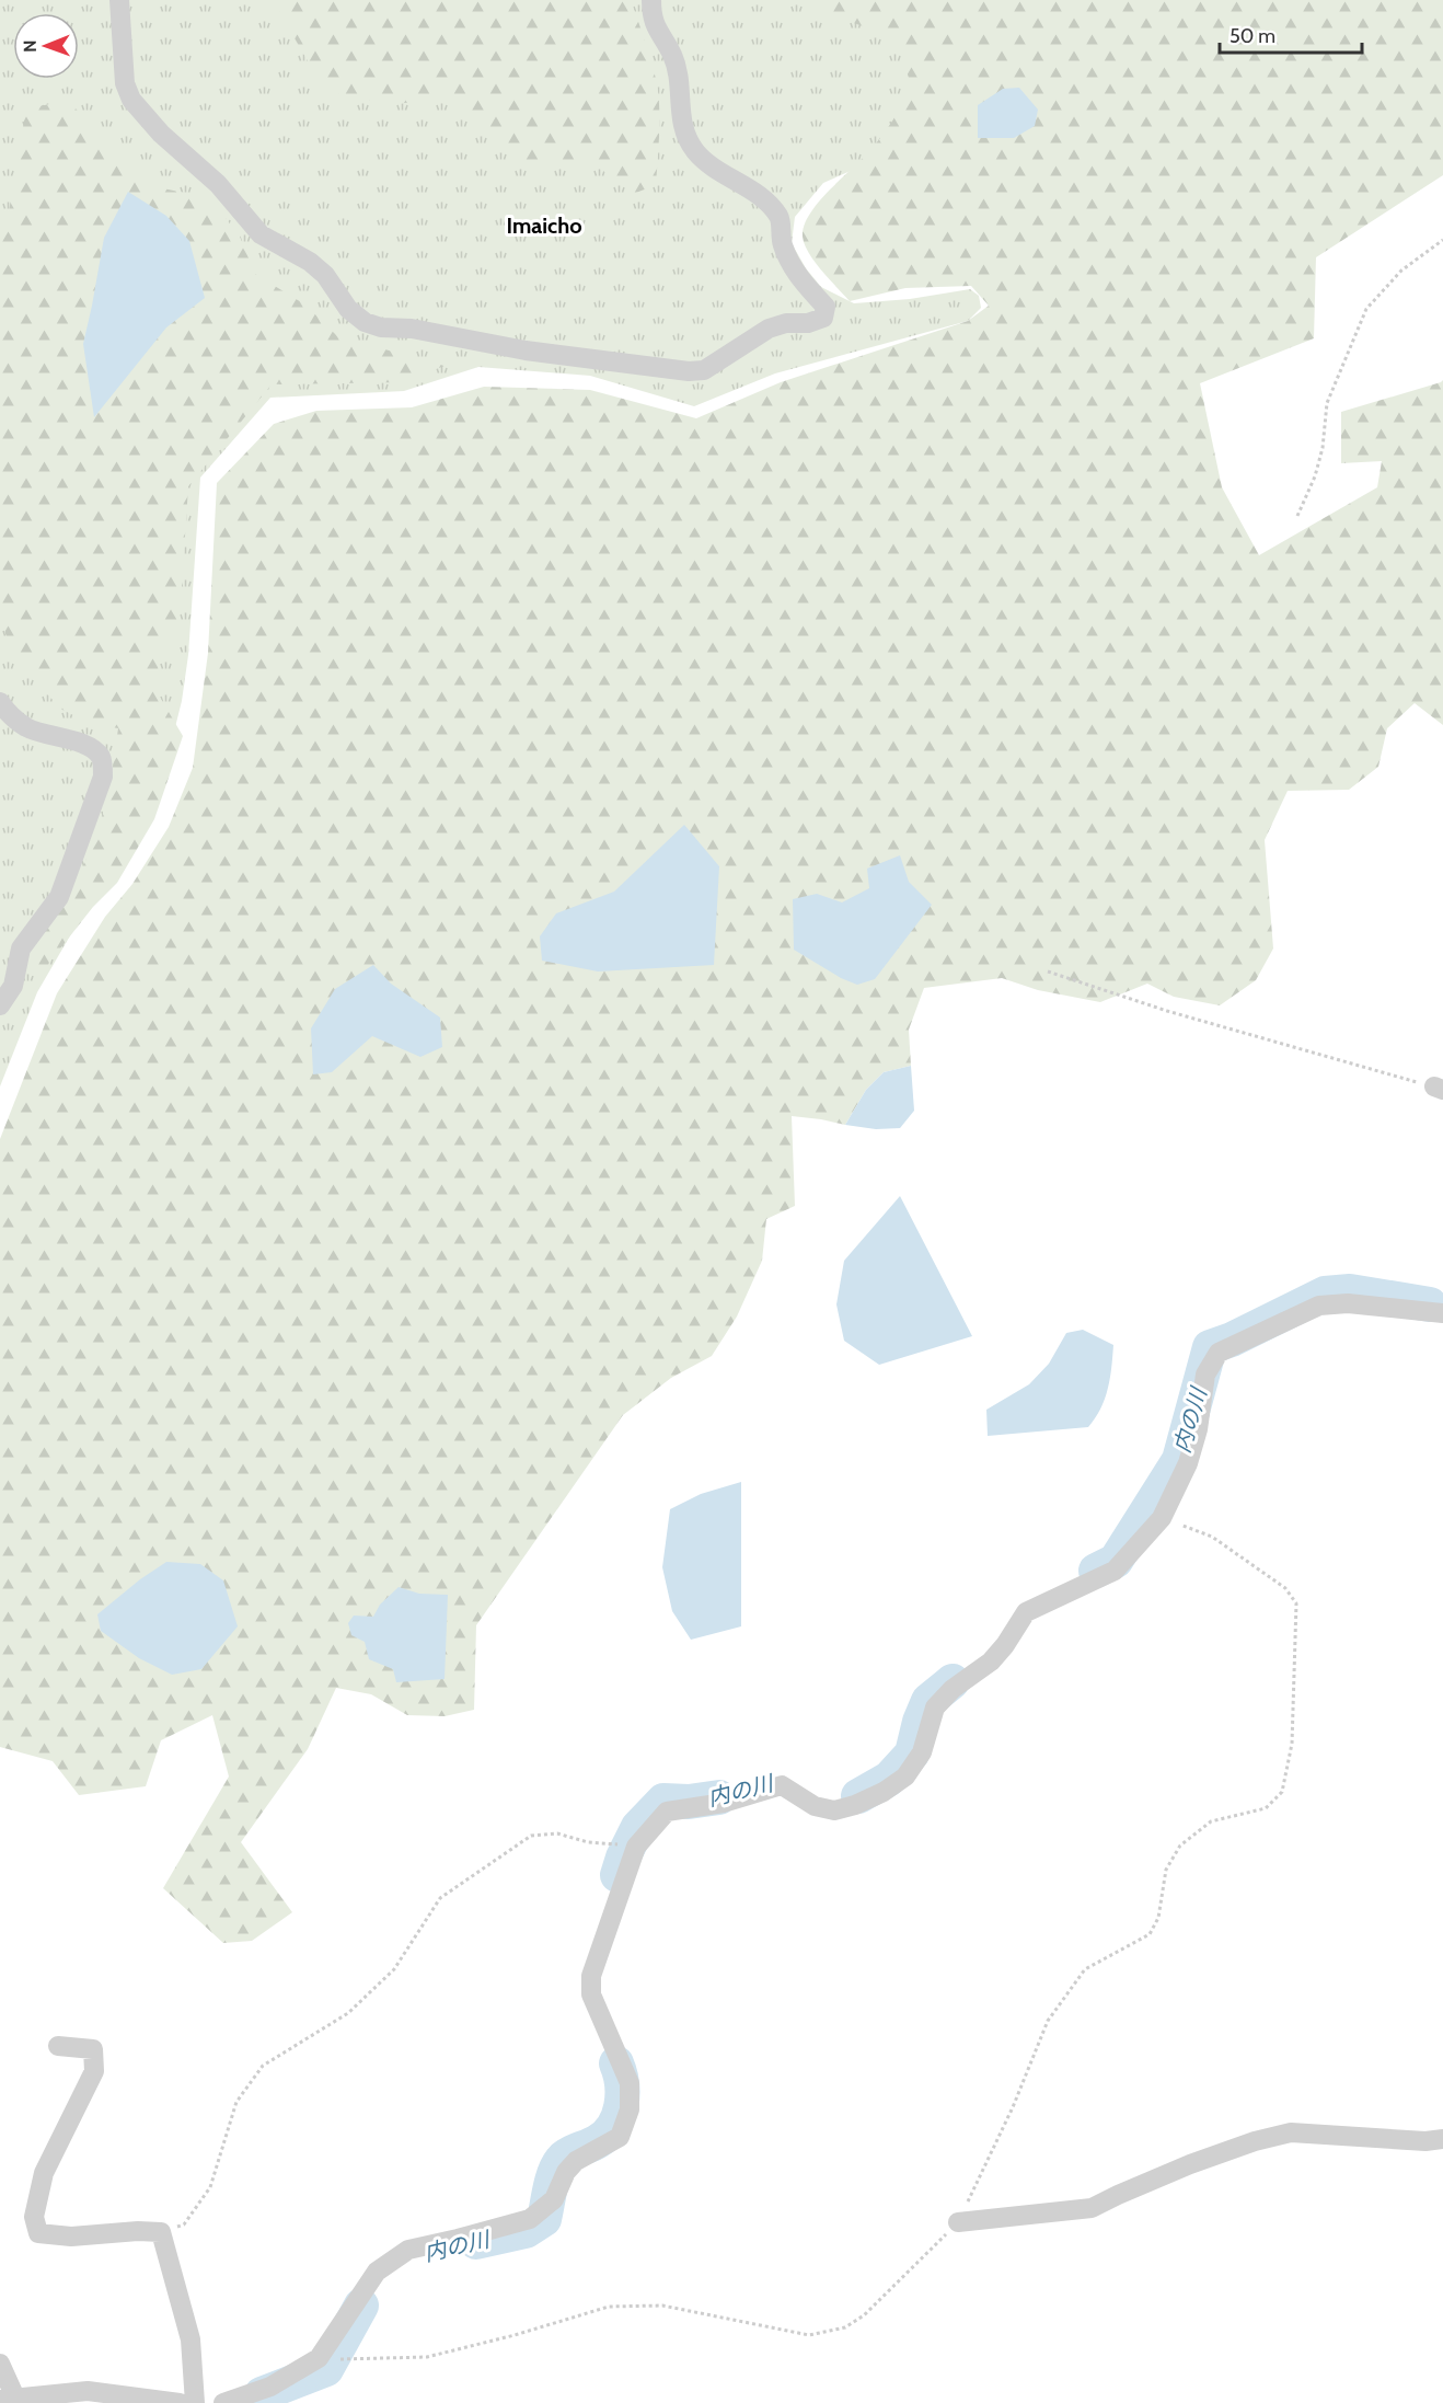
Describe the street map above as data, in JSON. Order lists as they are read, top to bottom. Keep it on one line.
{"districts":["Imaicho"],"water":["内の川"],"scale_bar":"50 m","north":"left"}
